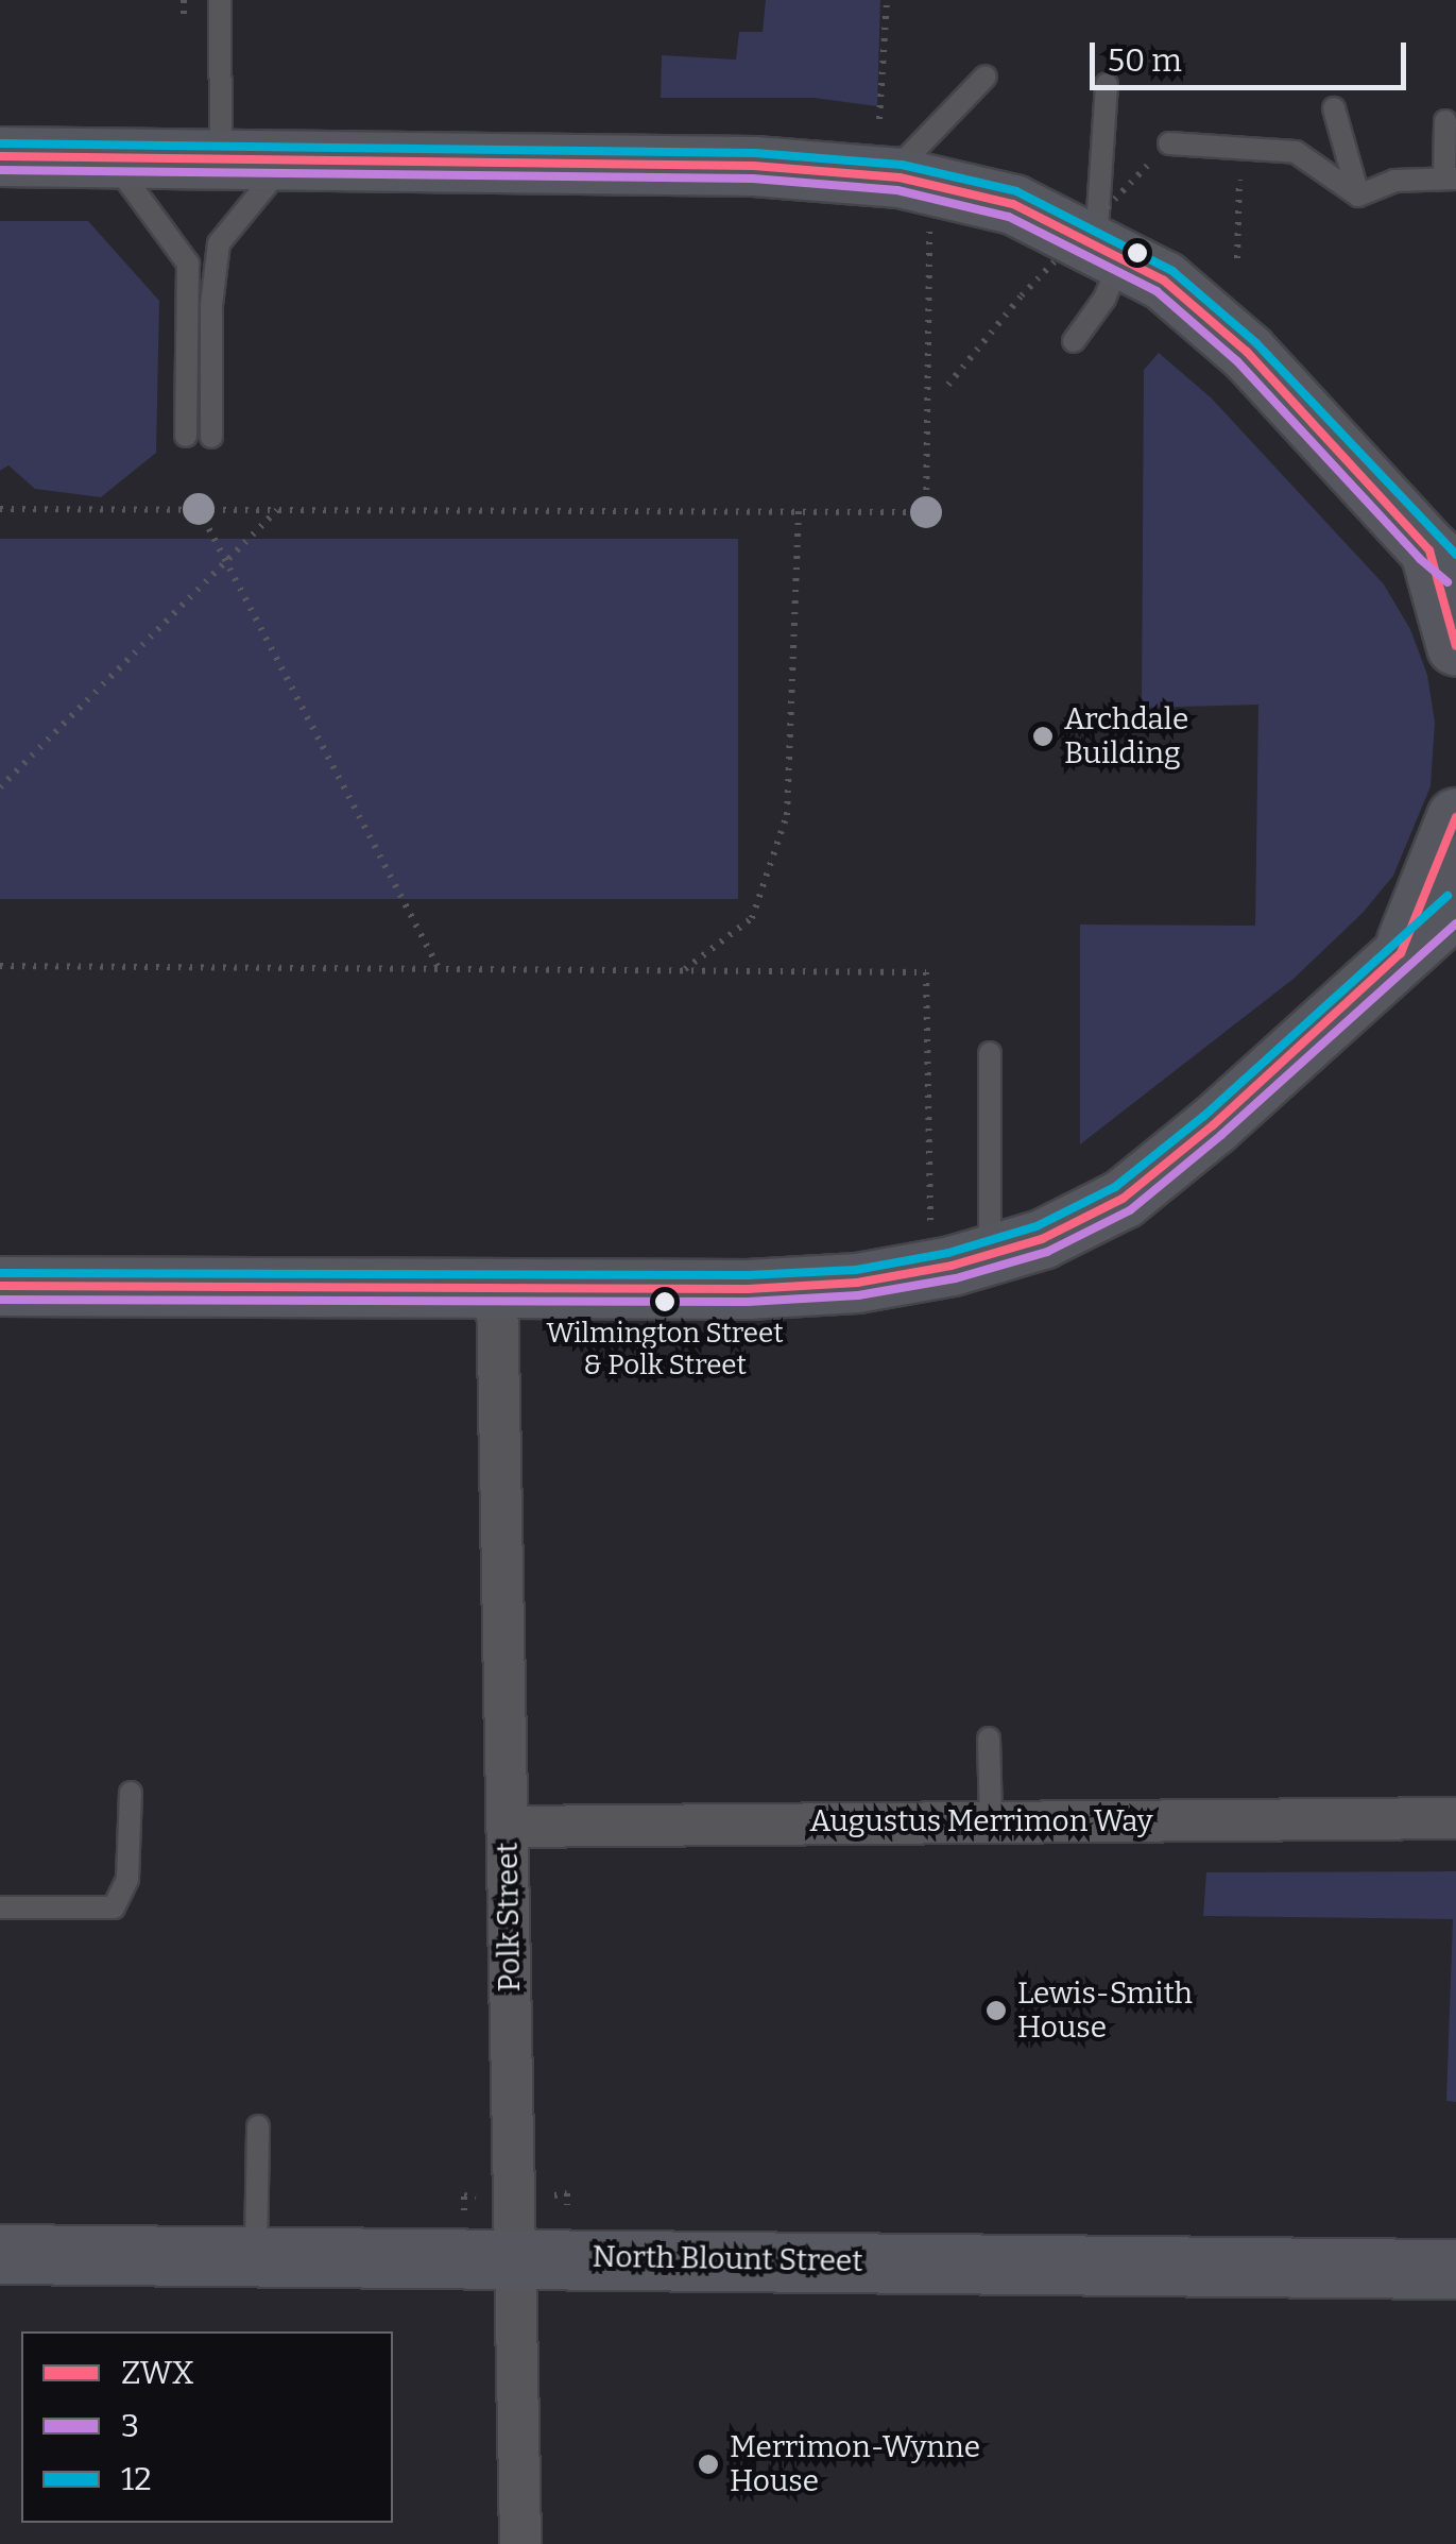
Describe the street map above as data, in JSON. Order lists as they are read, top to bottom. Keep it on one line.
{"streets":{"main road":["North Blount Street"],"street":["Augustus Merrimon Way","Polk Street"]},"crossings":[["Augustus Merrimon Way","Polk Street"],["Polk Street","North Blount Street"]],"places":["Archdale Building","Wilmington Street & Polk Street","Lewis-Smith House","Merrimon-Wynne House"],"lines":["transit line 12","transit line ZWX","transit line 3"],"legend":["ZWX","3","12"],"scale_bar":"50 m"}
